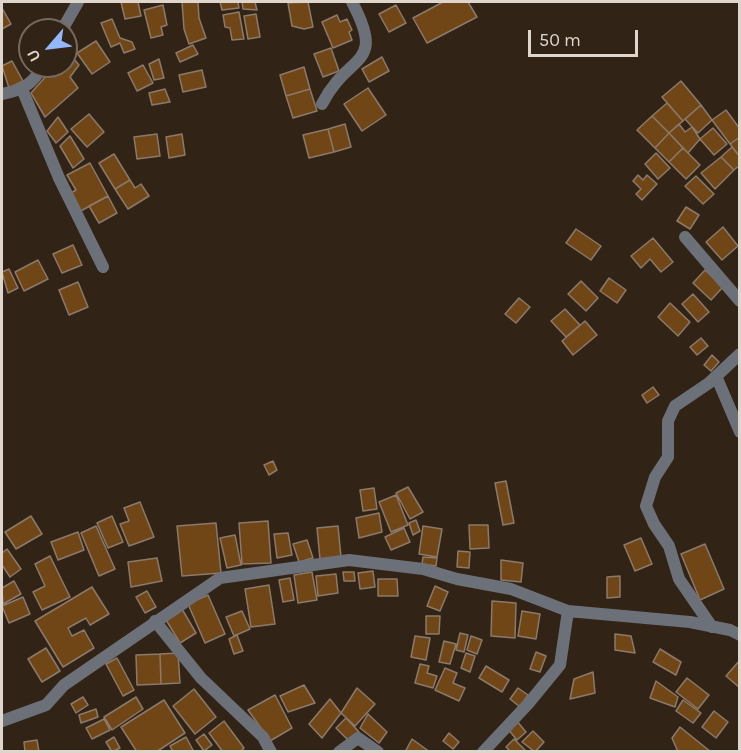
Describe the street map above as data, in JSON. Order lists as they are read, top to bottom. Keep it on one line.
{"scale_bar":"50 m","north":"bottom left"}
